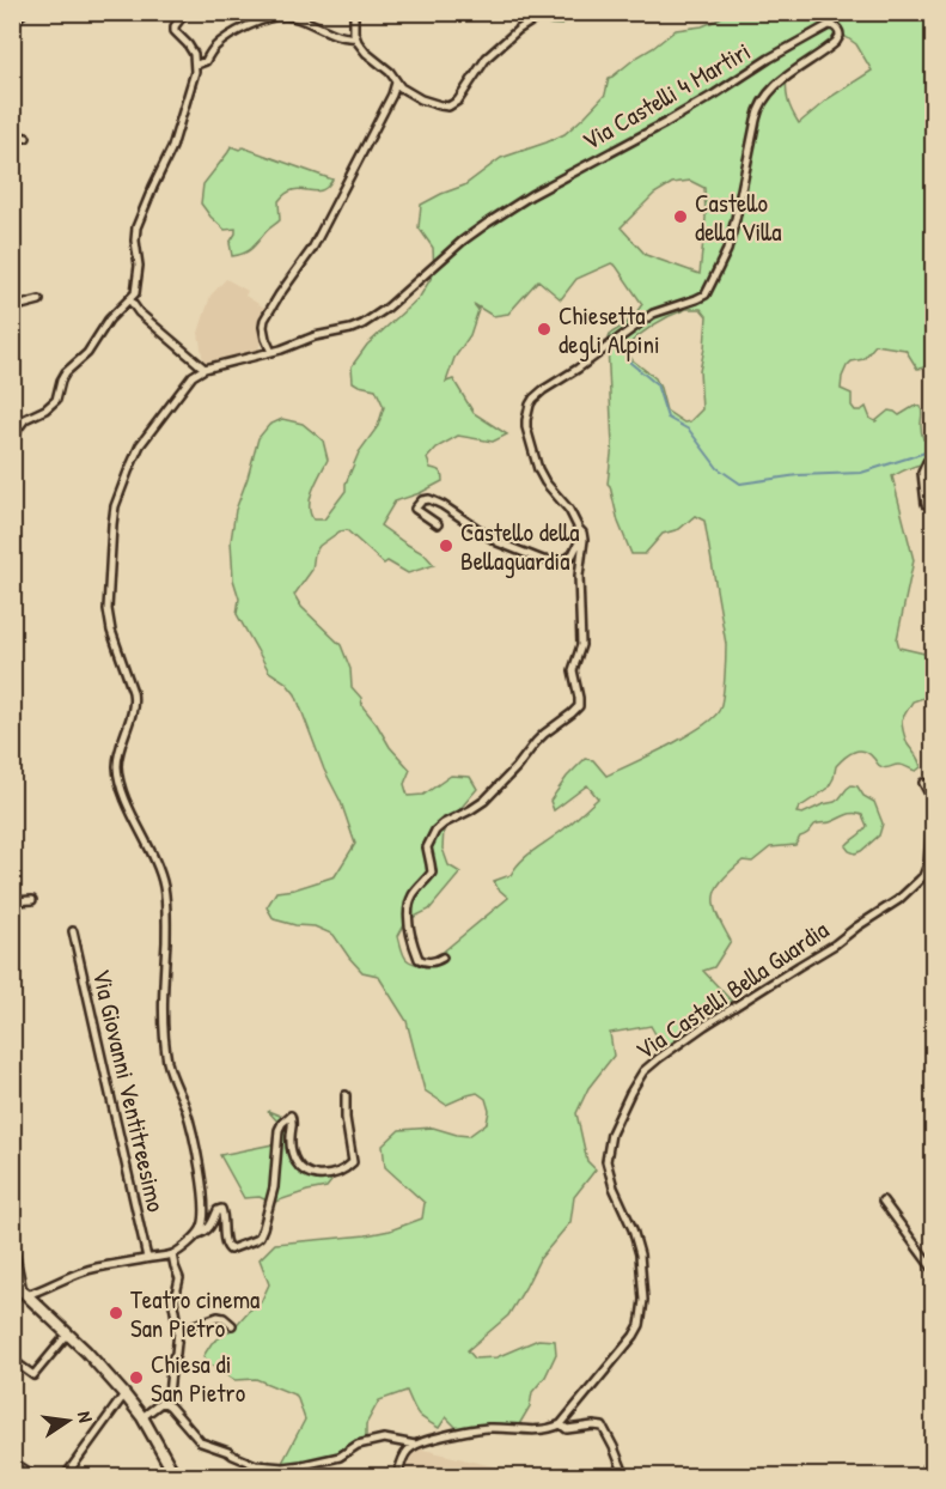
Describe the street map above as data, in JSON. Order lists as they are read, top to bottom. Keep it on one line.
{"streets":{"street":["Via Castelli 4 Martiri","Via Castelli Bella Guardia","Via Giovanni Ventitreesimo"]},"places":["Castello della Villa","Chiesetta degli Alpini","Castello della Bellaguardia","Teatro cinema San Pietro","Chiesa di San Pietro"],"north":"right"}
